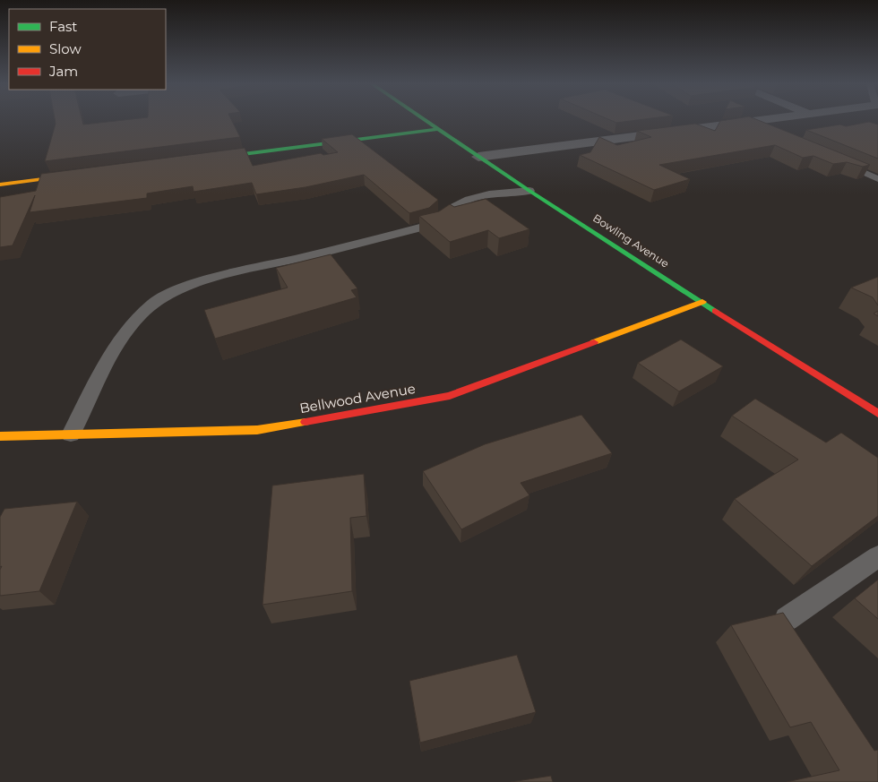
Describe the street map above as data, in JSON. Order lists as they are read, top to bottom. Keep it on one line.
{"streets":{"street":["Bowling Avenue","Bellwood Avenue"]},"crossings":[["Bowling Avenue","Bellwood Avenue"]],"legend":["Fast","Slow","Jam"]}
